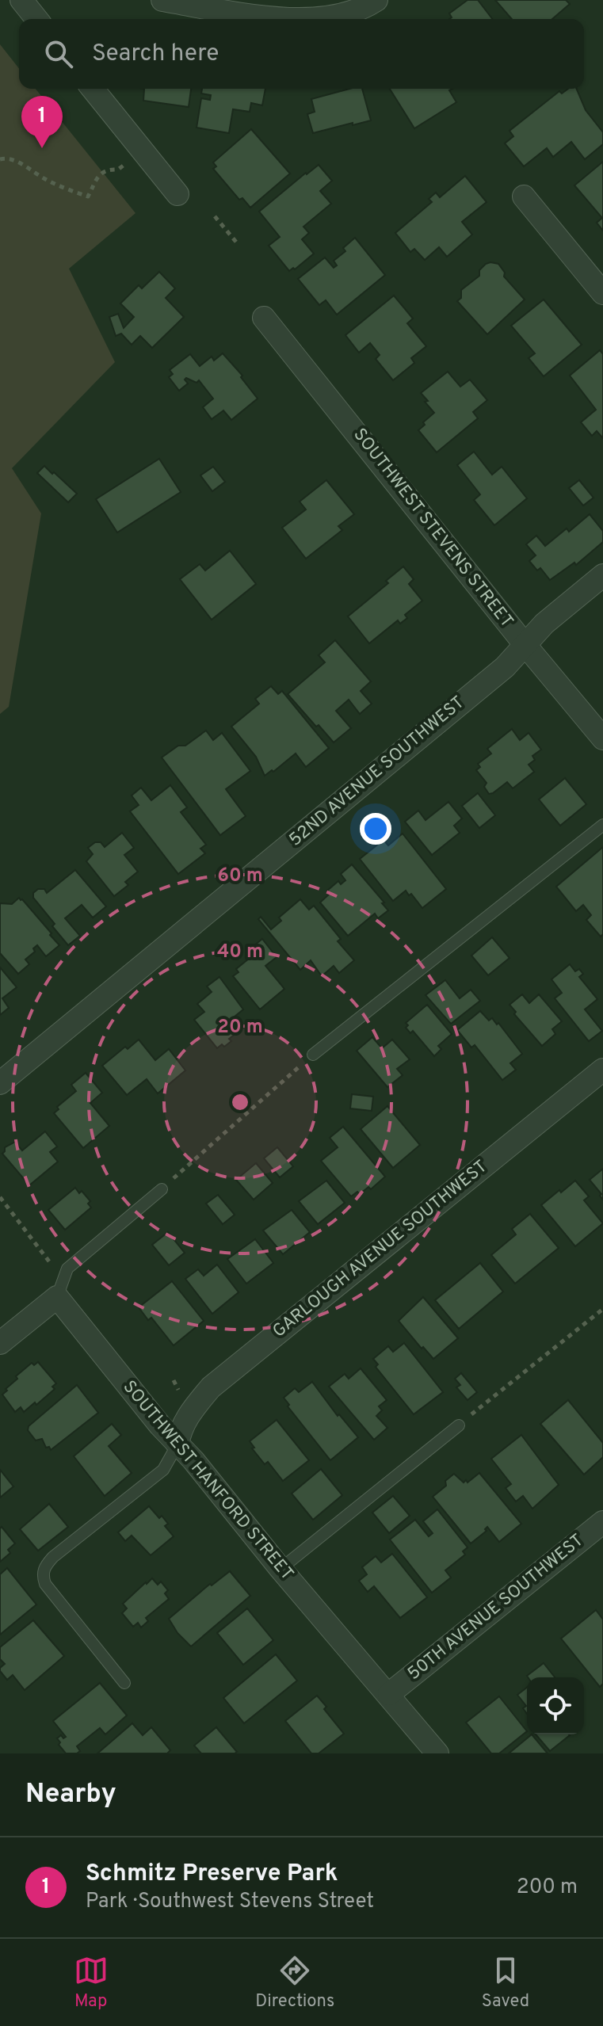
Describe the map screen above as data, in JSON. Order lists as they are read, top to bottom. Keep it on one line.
{"streets":{"street":["SOUTHWEST STEVENS STREET","52ND AVENUE SOUTHWEST","GARLOUGH AVENUE SOUTHWEST","SOUTHWEST HANFORD STREET","50TH AVENUE SOUTHWEST"]},"crossings":[["SOUTHWEST STEVENS STREET","52ND AVENUE SOUTHWEST"],["GARLOUGH AVENUE SOUTHWEST","SOUTHWEST HANFORD STREET"],["SOUTHWEST HANFORD STREET","50TH AVENUE SOUTHWEST"]],"page":{"search":"Search here","pins":"1","heading":"Nearby","list":[{"mark":"1","name":"Schmitz Preserve Park","note":"Park · Southwest Stevens Street","value":"200 m"}],"nav":["Map","Directions","Saved"]},"rings":["60 m","40 m","20 m"]}
